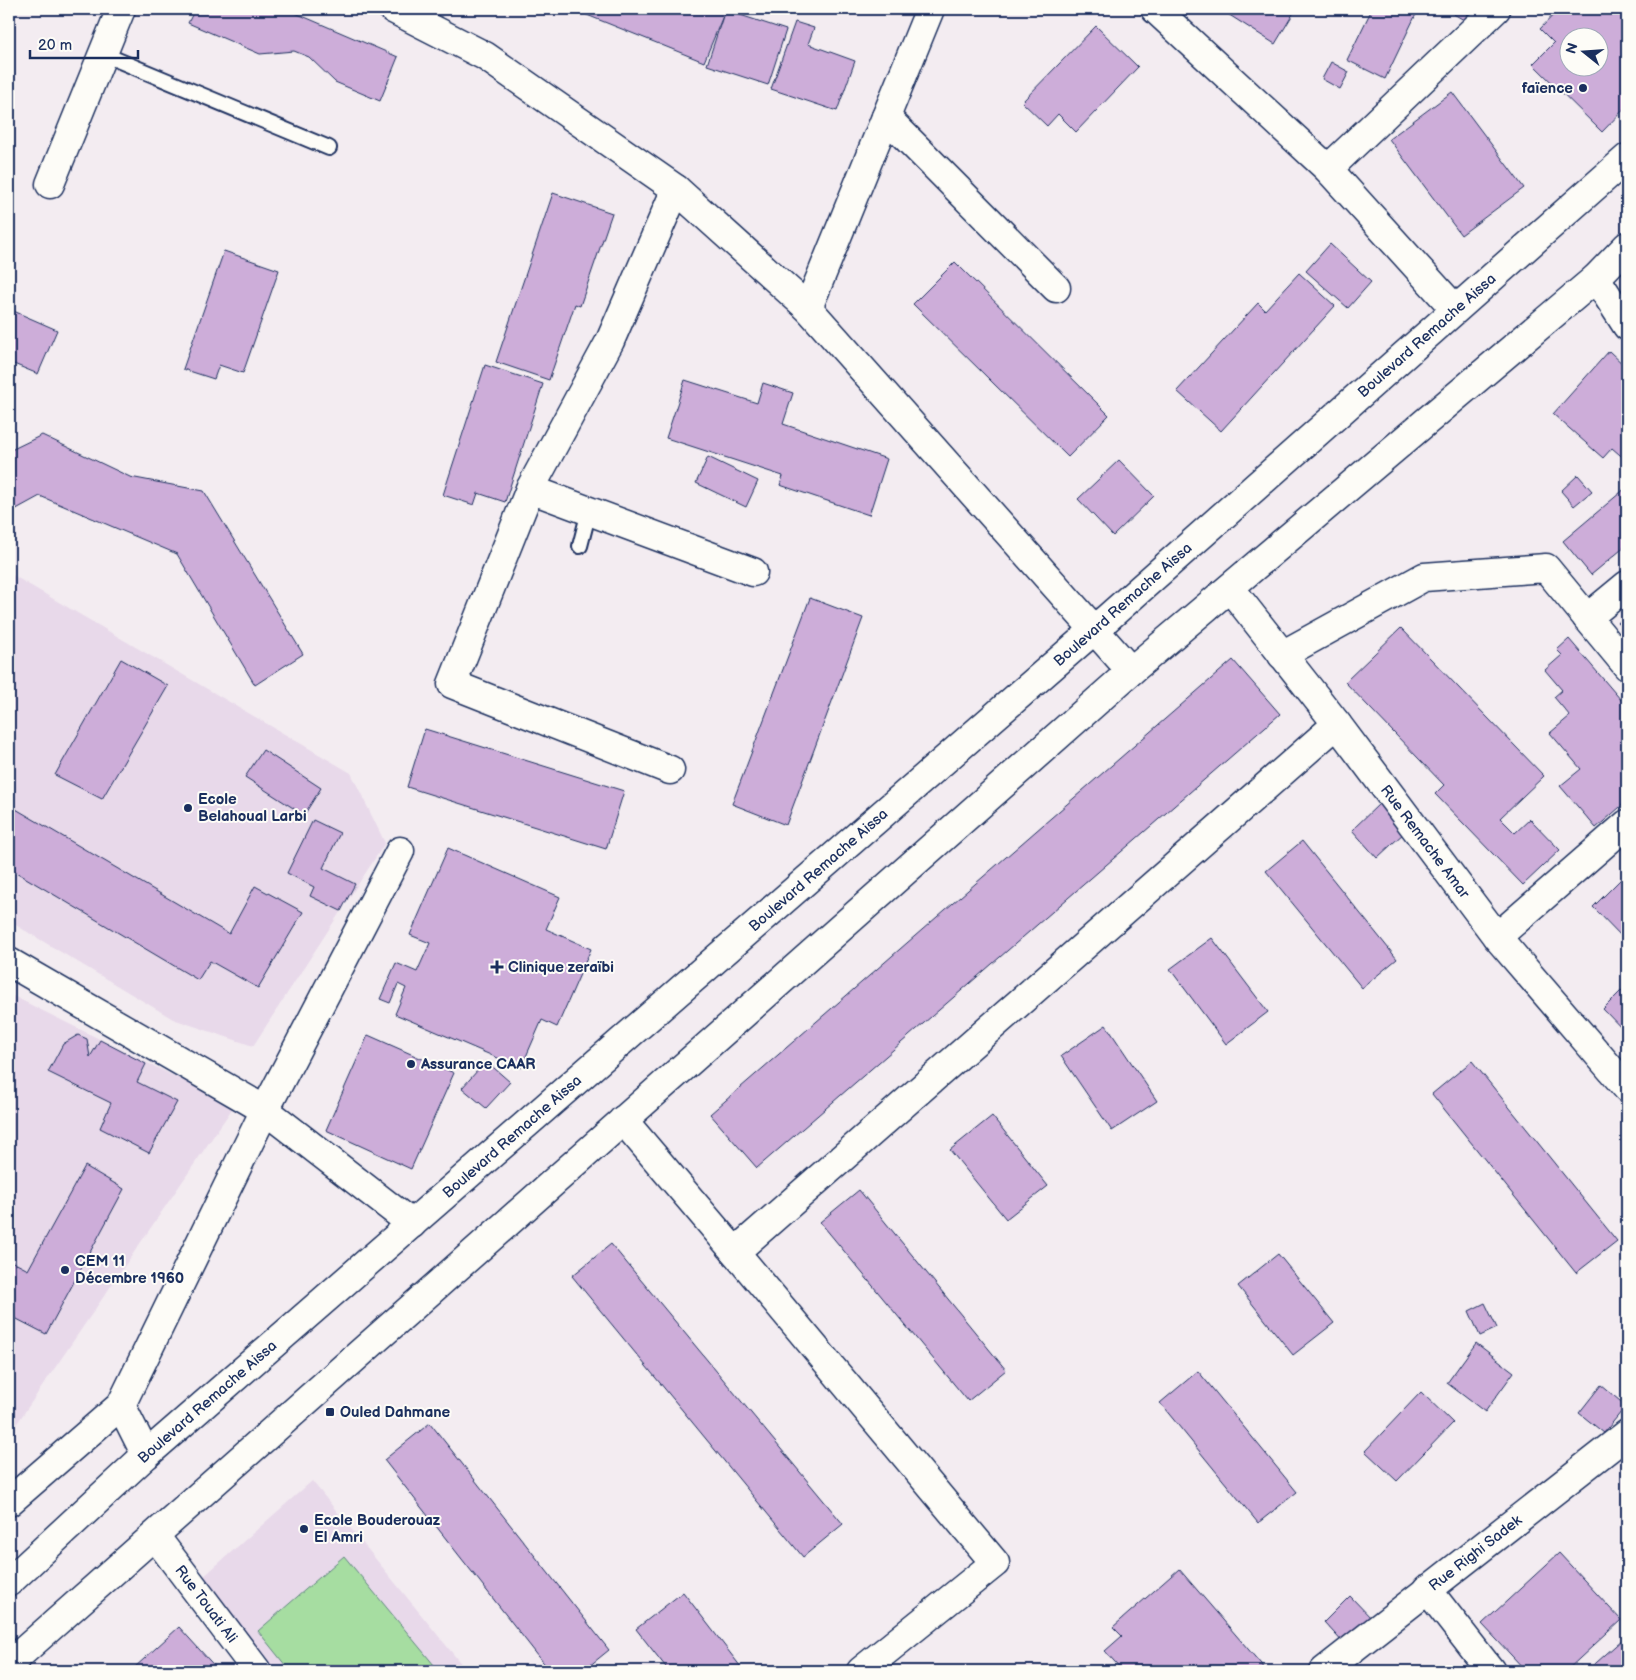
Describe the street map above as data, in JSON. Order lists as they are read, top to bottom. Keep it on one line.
{"streets":{"street":["Boulevard Remache Aissa","Rue Remache Amar","Rue Righi Sadek","Rue Touati Ali"]},"places":{"other":["faïence","Ecole Belahoual Larbi","Assurance CAAR","CEM 11 Décembre 1960","Ecole Bouderouaz El Amri"],"health":["Clinique zeraïbi"],"transit":["Ouled Dahmane"]},"scale_bar":"20 m","north":"left"}
